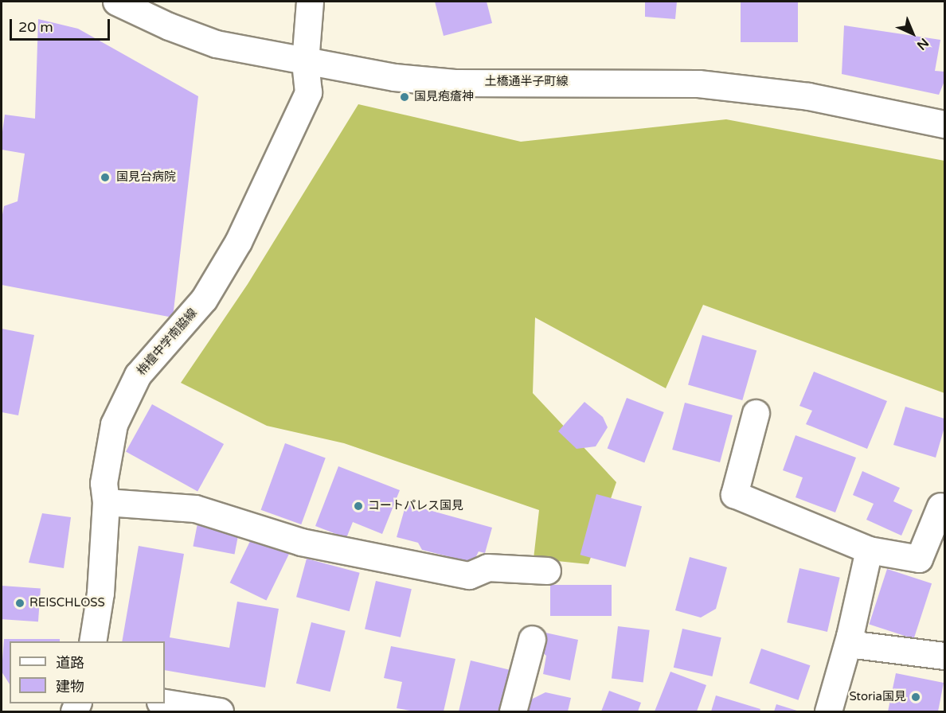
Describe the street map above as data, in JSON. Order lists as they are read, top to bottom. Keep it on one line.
{"streets":{"street":["土橋通半子町線","栴檀中学南脇線"]},"crossings":[["土橋通半子町線","栴檀中学南脇線"]],"places":["国見疱瘡神","国見台病院","コートパレス国見","REISCHLOSS","Storia国見"],"legend":["道路","建物"],"scale_bar":"20 m","north":"bottom right"}
